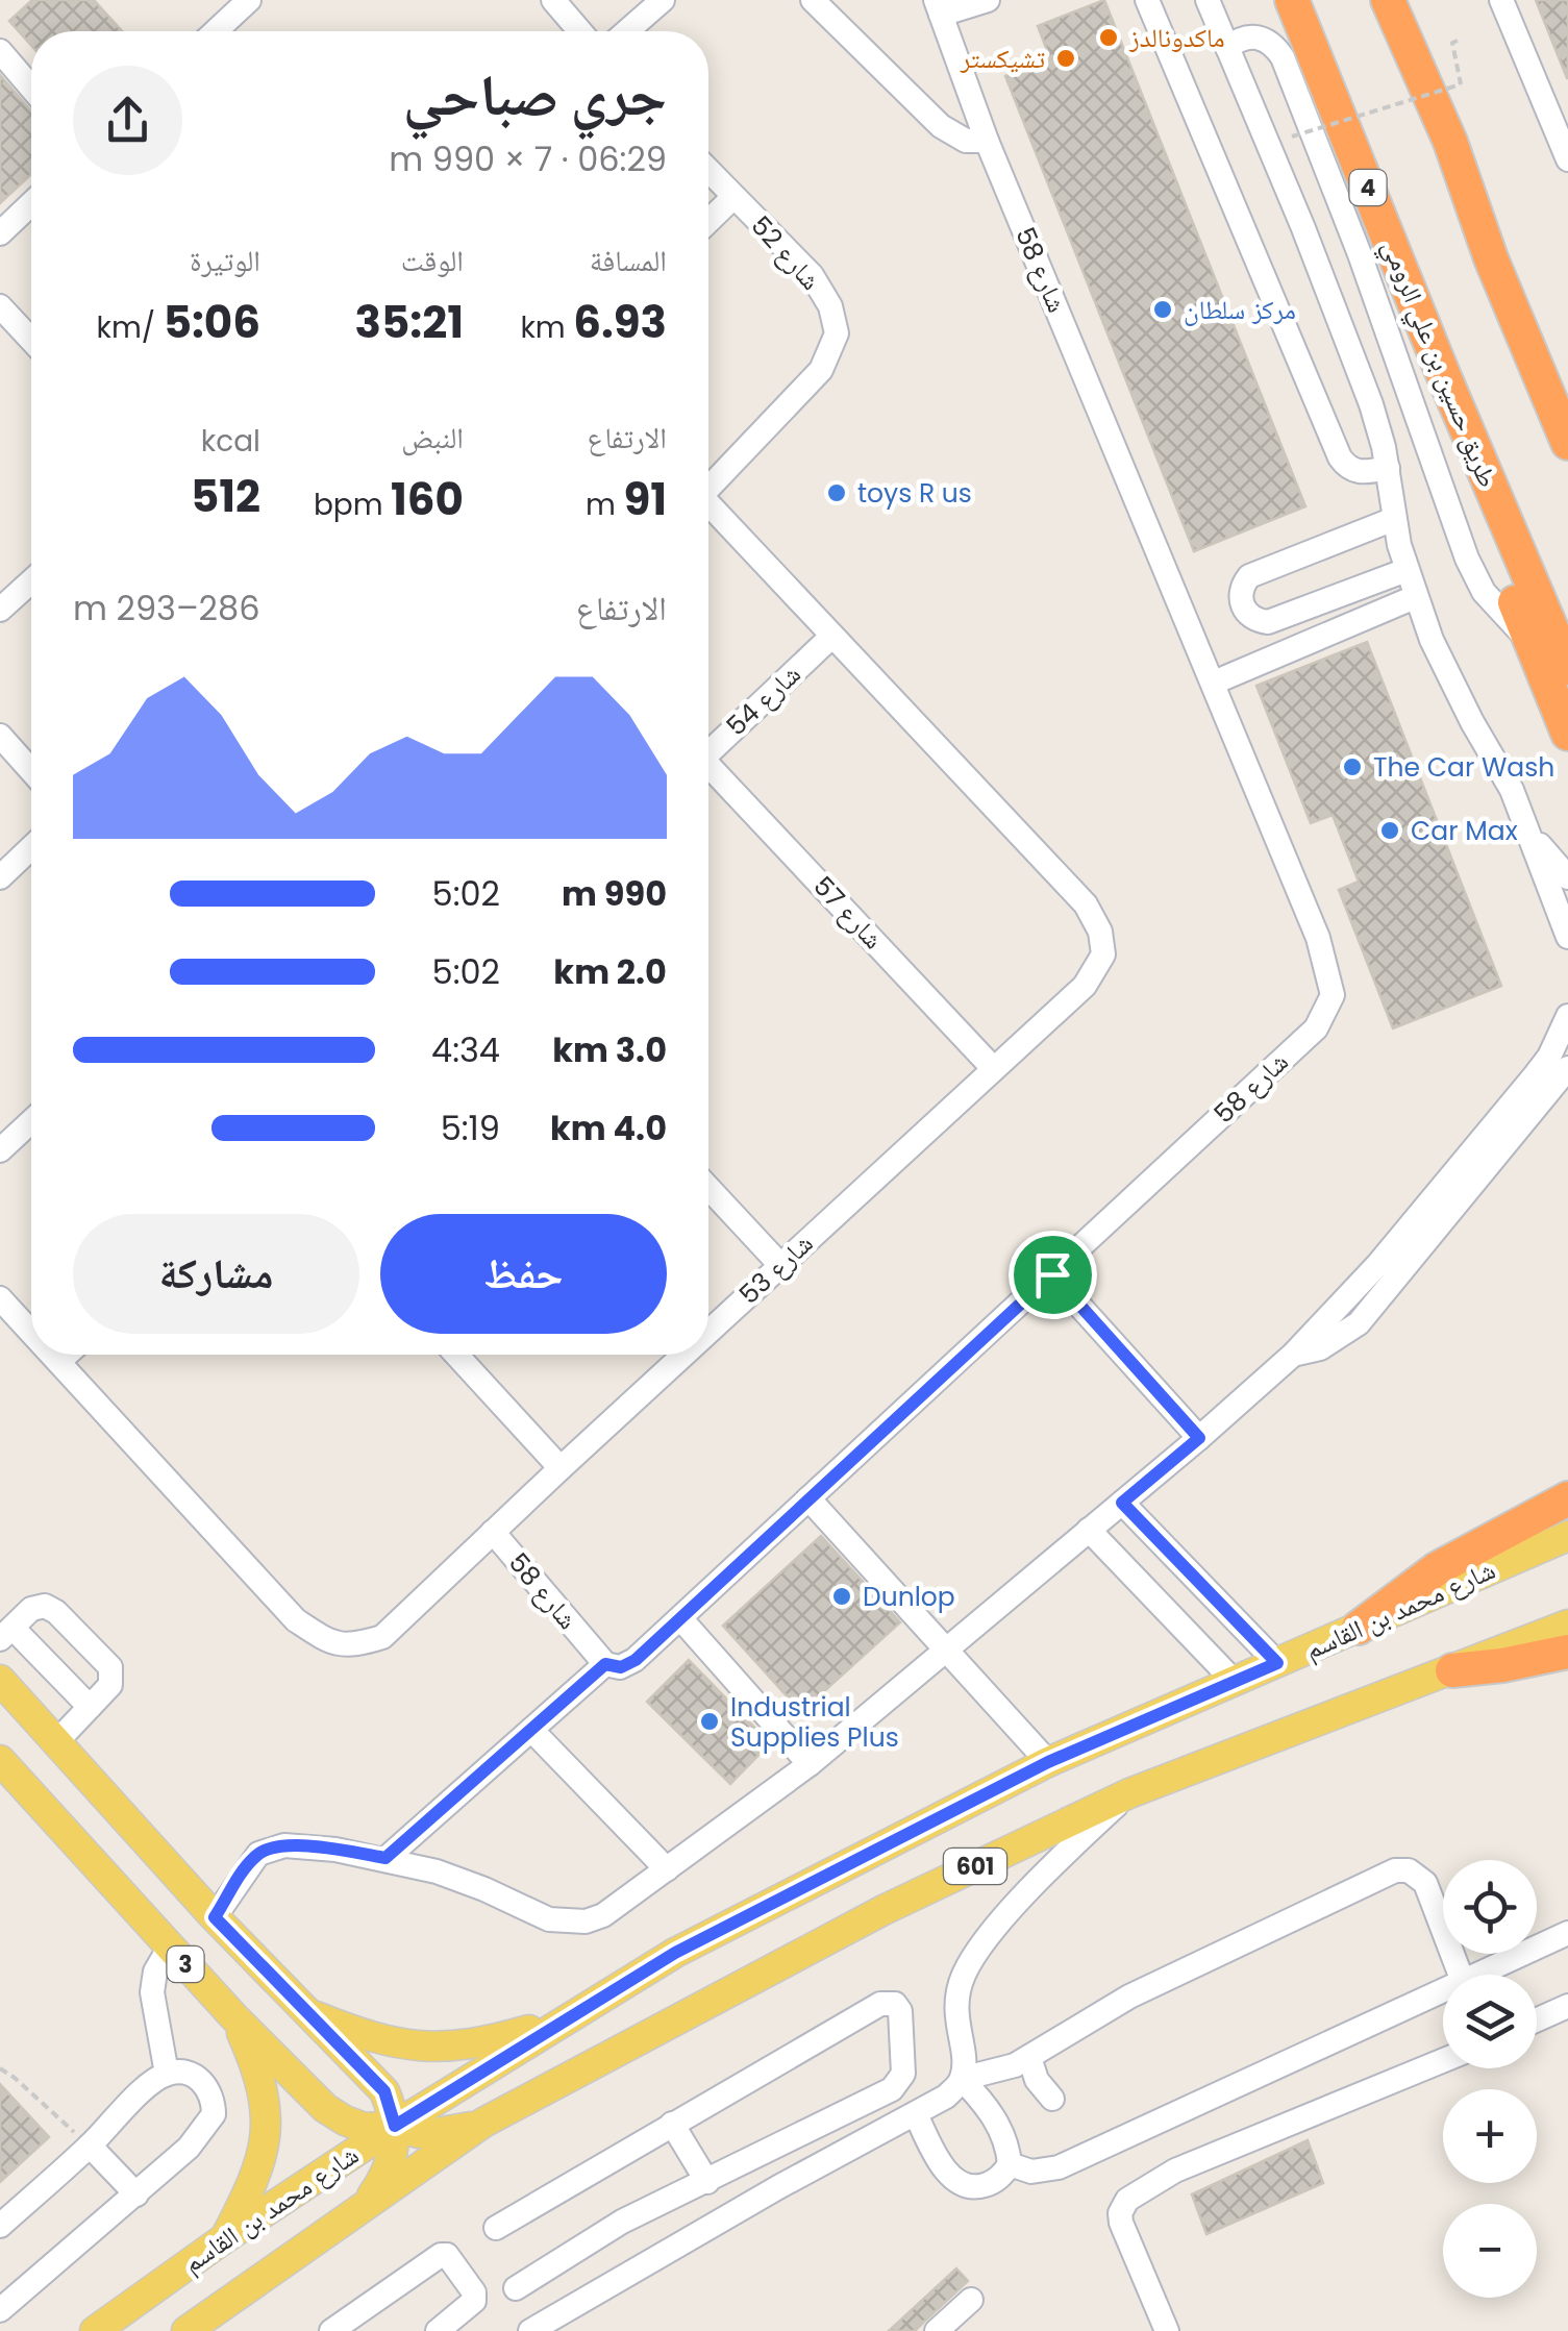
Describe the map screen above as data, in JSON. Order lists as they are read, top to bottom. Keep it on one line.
{"streets":{"highway":["4","طريق حسين بن علي الرومي"],"main road":["شارع محمد بن القاسم","601","3"],"street":["شارع 52","شارع 58","شارع 54","شارع 57","شارع 53"]},"crossings":[["شارع 58","شارع 53"],["شارع 54","شارع 53"],["شارع 57","شارع 53"],["شارع محمد بن القاسم","3"]],"places":["ماكدونالدز","تشيكستر","مركز سلطان","toys R us","The Car Wash","Car Max","Dunlop","Industrial Supplies Plus"],"page":{"heading":["جري صباحي","06:29 · 7 × 990 m"],"stats":[["المسافة","6.93 km"],["الوقت","35:21"],["الوتيرة","5:06 /km"],["الارتفاع","91 m"],["النبض","160 bpm"],["kcal","512"]],"chart":["الارتفاع","286–293 m"],"list":[{"name":"990 m","note":"5:02"},{"name":"2.0 km","note":"5:02"},{"name":"3.0 km","note":"4:34"},{"name":"4.0 km","note":"5:19"}],"buttons":["حفظ","مشاركة"],"map_buttons":["+","−"]}}
